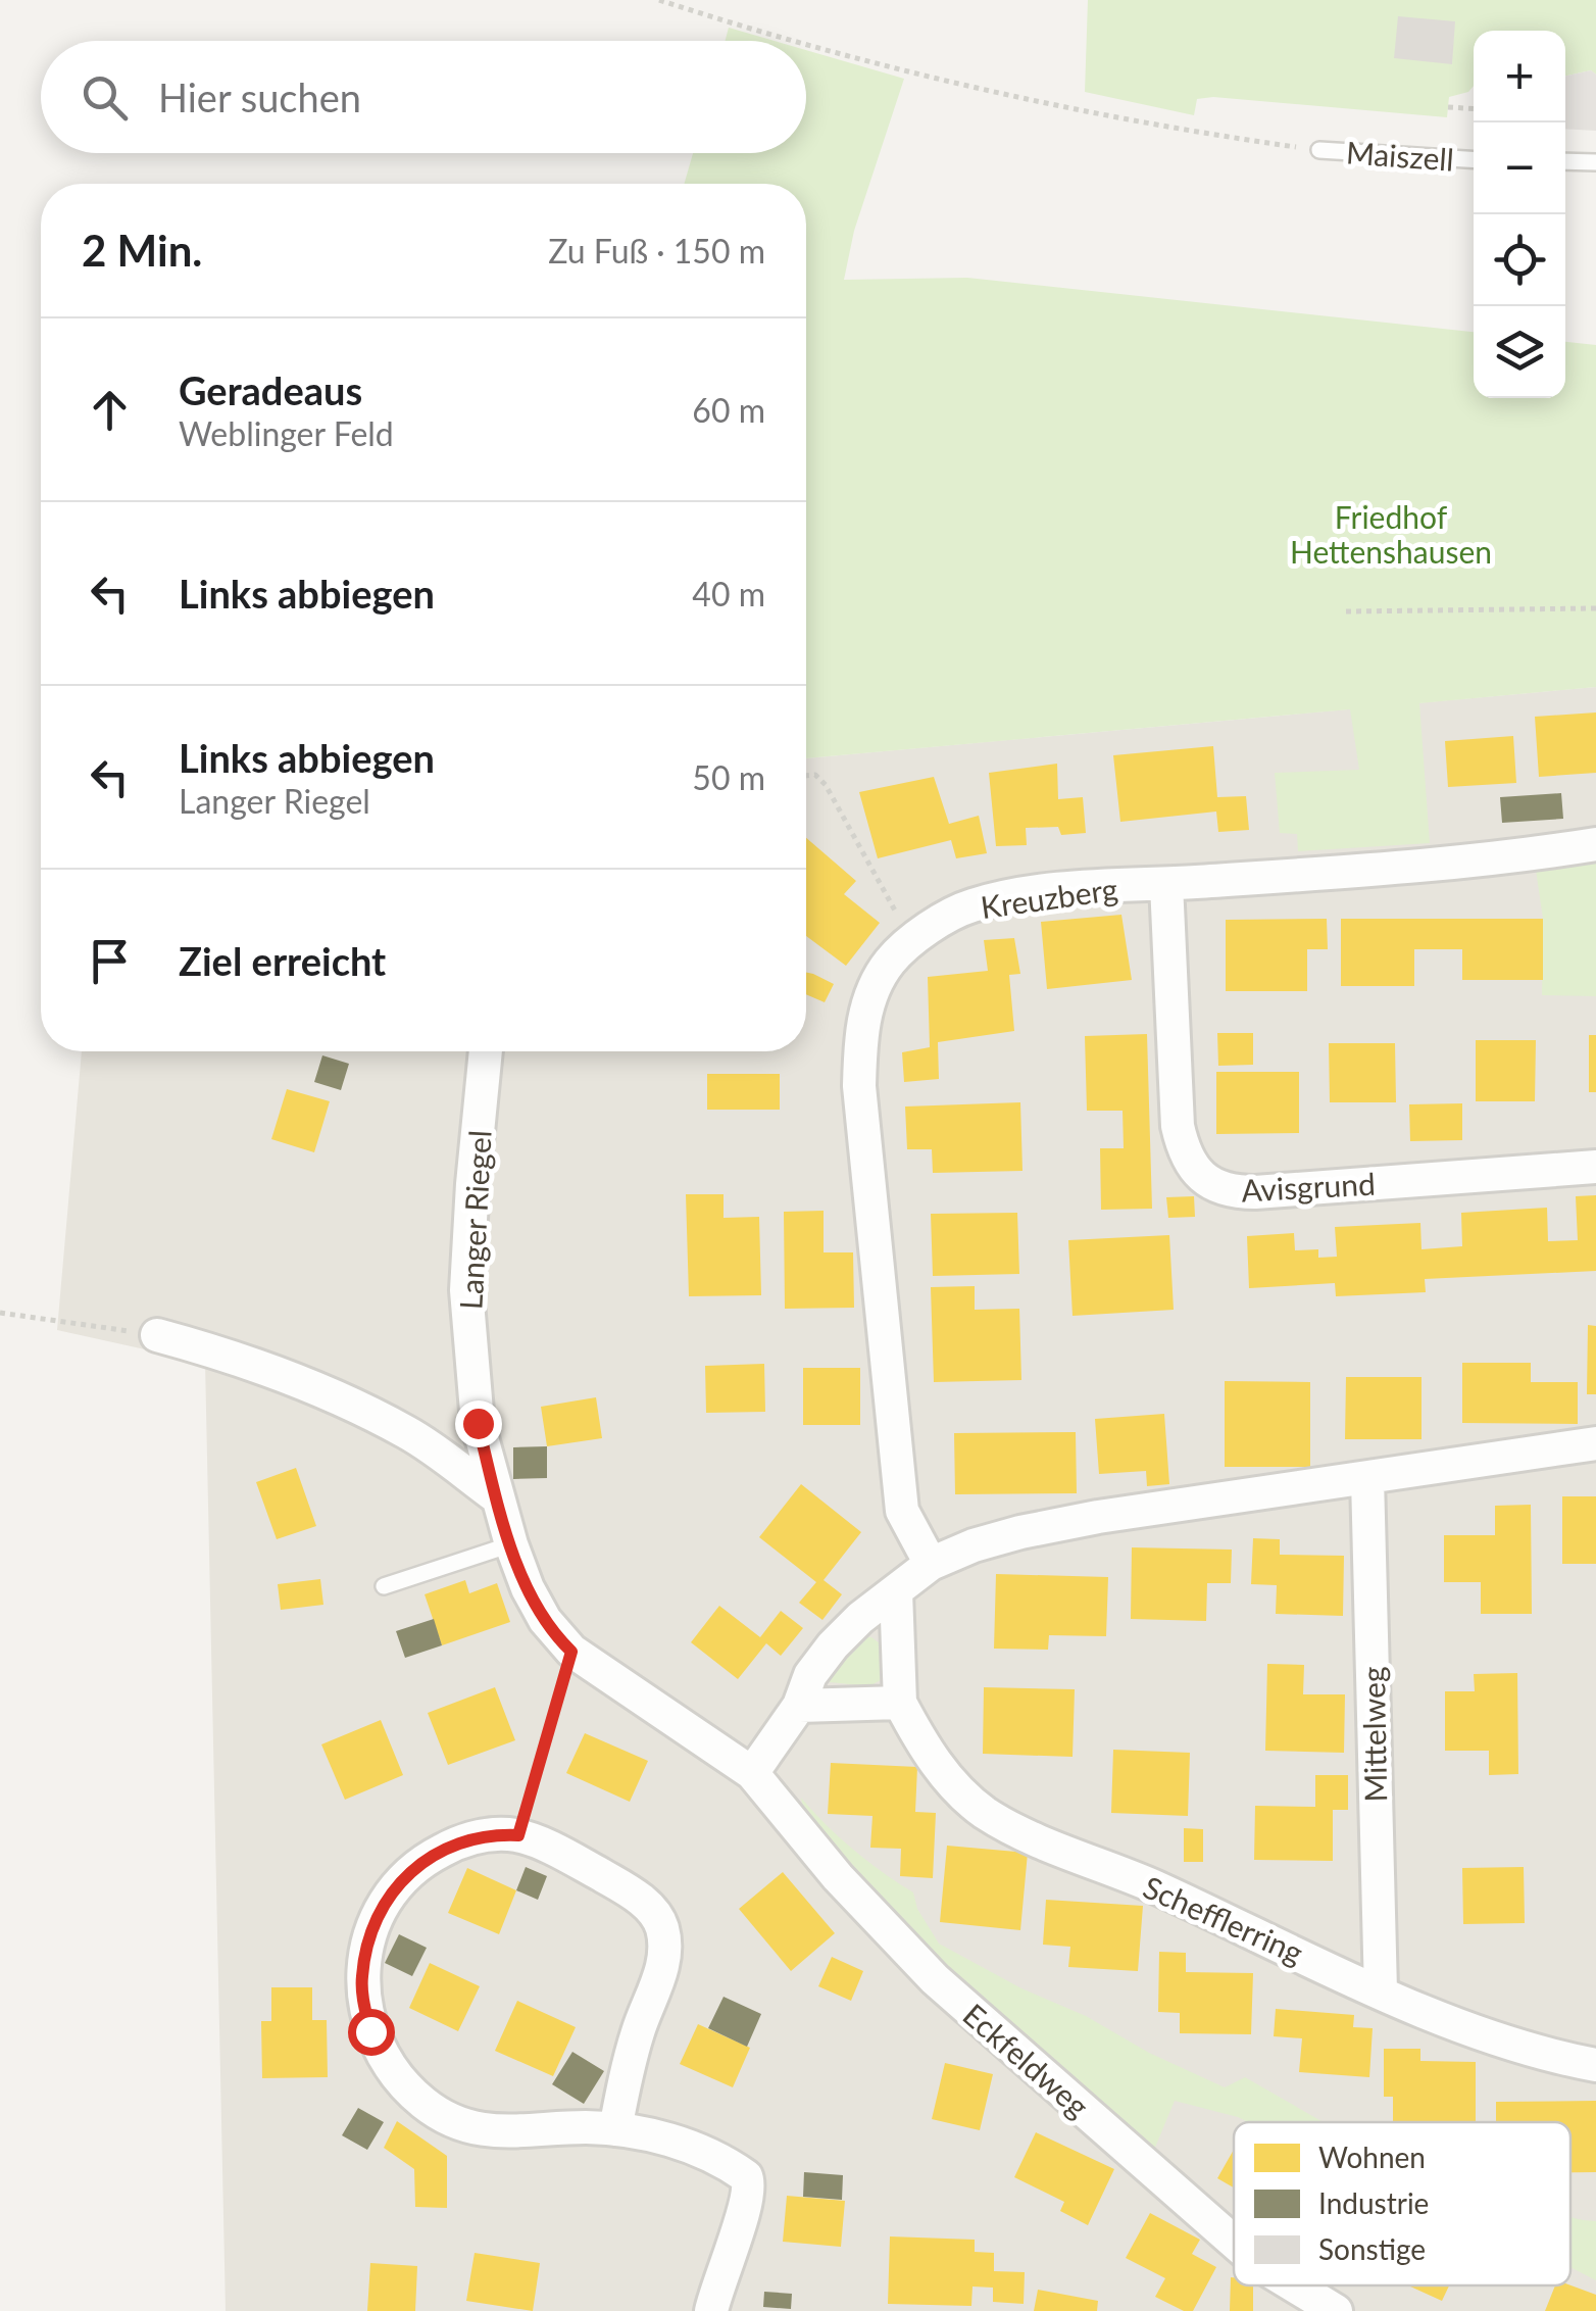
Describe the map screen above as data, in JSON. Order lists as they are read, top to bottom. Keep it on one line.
{"streets":{"street":["Kreuzberg","Avisgrund","Langer Riegel","Mittelweg","Schefflerring","Eckfeldweg"],"lane":["Maiszell"]},"crossings":[["Kreuzberg","Avisgrund"],["Langer Riegel","Eckfeldweg"],["Mittelweg","Schefflerring"]],"parks":["Friedhof Hettenshausen"],"legend":["Wohnen","Industrie","Sonstige"],"page":{"map_buttons":["+","−"],"search":"Hier suchen","heading":["2 Min.","Zu Fuß · 150 m"],"list":[["Geradeaus","Weblinger Feld","60 m"],["Links abbiegen","40 m"],["Links abbiegen","Langer Riegel","50 m"],"Ziel erreicht"]}}
